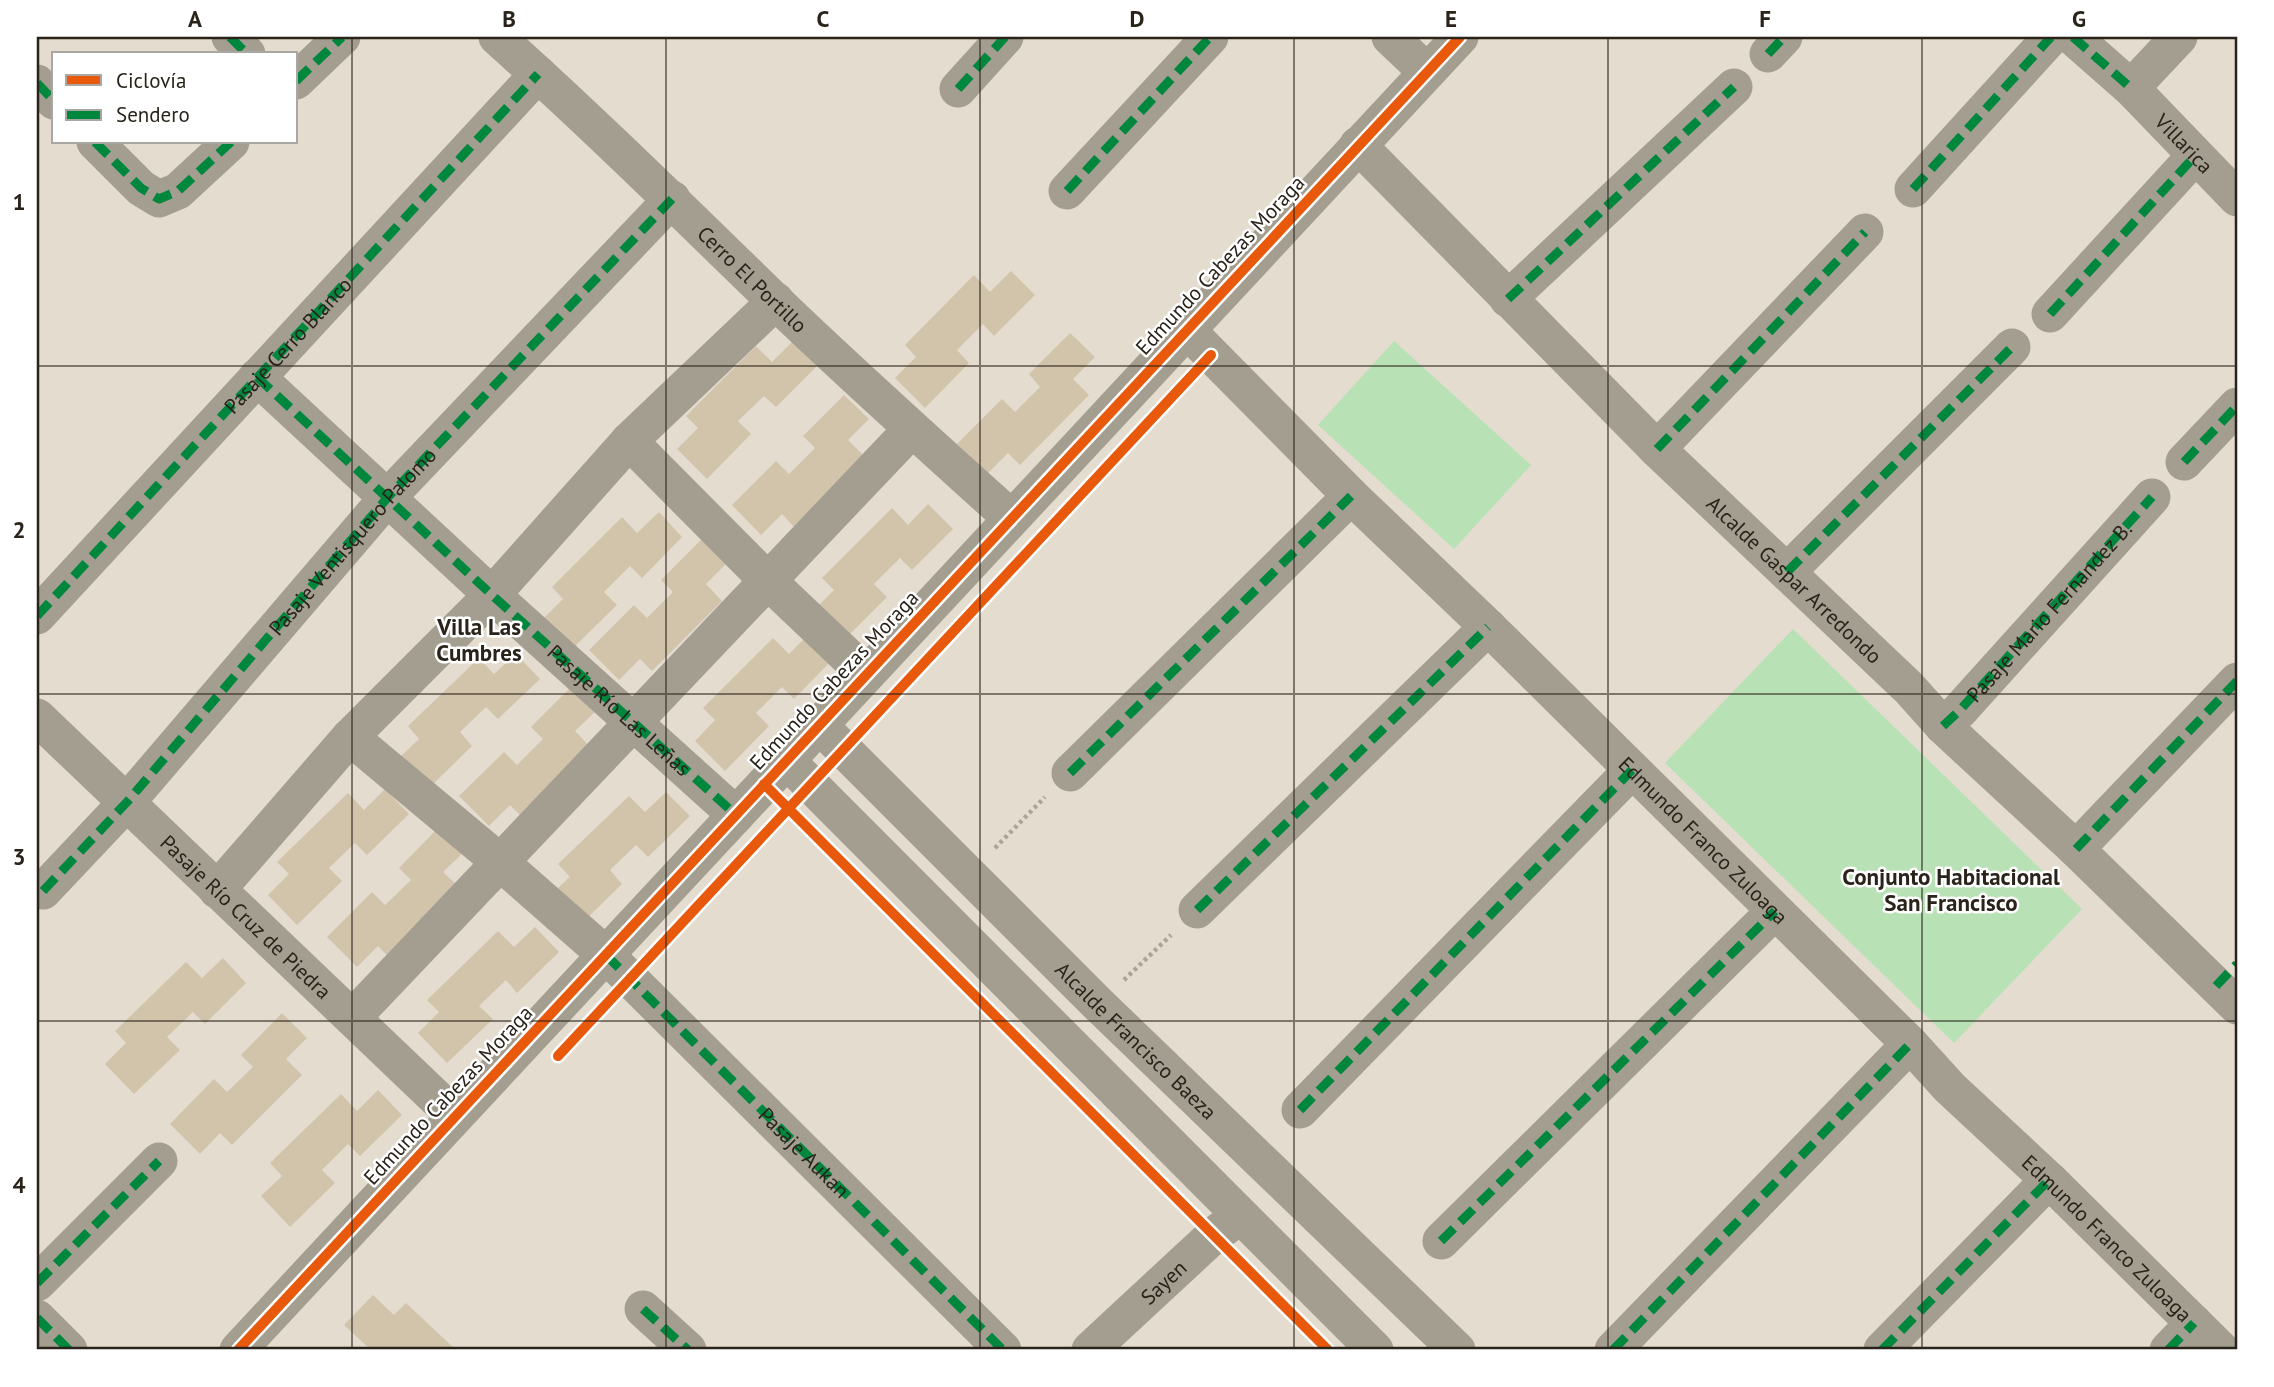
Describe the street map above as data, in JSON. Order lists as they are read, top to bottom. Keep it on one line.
{"streets":{"street":["Villarica","Edmundo Cabezas Moraga","Cerro El Portillo","Pasaje Cerro Blanco","Pasaje Ventisquero Palomo","Alcalde Gaspar Arredondo","Pasaje Mario Fernandez B.","Pasaje Río Las Leñas","Edmundo Franco Zuloaga","Pasaje Río Cruz de Piedra","Alcalde Francisco Baeza","Pasaje Aukan","Sayen"]},"crossings":[["Edmundo Cabezas Moraga","Cerro El Portillo"],["Edmundo Cabezas Moraga","Alcalde Gaspar Arredondo"],["Edmundo Cabezas Moraga","Pasaje Río Las Leñas"],["Edmundo Cabezas Moraga","Edmundo Franco Zuloaga"],["Edmundo Cabezas Moraga","Pasaje Río Cruz de Piedra"],["Edmundo Cabezas Moraga","Alcalde Francisco Baeza"],["Edmundo Cabezas Moraga","Pasaje Aukan"],["Cerro El Portillo","Pasaje Cerro Blanco"],["Cerro El Portillo","Pasaje Ventisquero Palomo"],["Pasaje Cerro Blanco","Pasaje Río Las Leñas"],["Pasaje Ventisquero Palomo","Pasaje Río Las Leñas"],["Pasaje Ventisquero Palomo","Pasaje Río Cruz de Piedra"],["Alcalde Gaspar Arredondo","Pasaje Mario Fernandez B."]],"districts":["Villa Las Cumbres","Conjunto Habitacional San Francisco"],"legend":["Ciclovía","Sendero"],"grid":{"columns":["A","B","C","D","E","F","G"],"rows":["1","2","3","4"]}}
